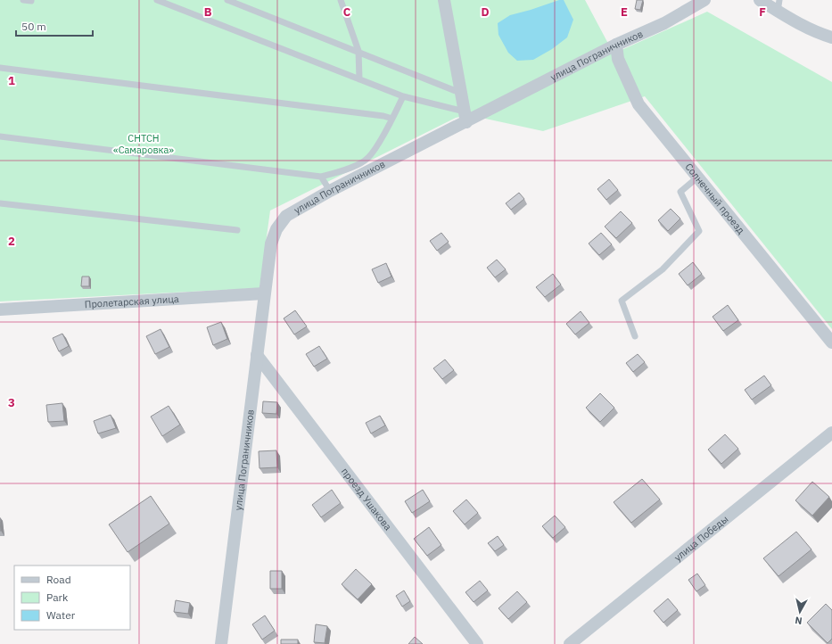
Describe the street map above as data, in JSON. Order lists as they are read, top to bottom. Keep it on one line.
{"streets":{"street":["улица Пограничников","Солнечный проезд","Пролетарская улица","проезд Ушакова","улица Победы"]},"crossings":[["улица Пограничников","Солнечный проезд"],["улица Пограничников","Пролетарская улица"],["улица Пограничников","проезд Ушакова"]],"parks":["СНТСН «Самаровка»"],"legend":["Road","Park","Water"],"scale_bar":"50 m","north":"bottom","grid":{"columns":["B","C","D","E","F"],"rows":["1","2","3"]}}
